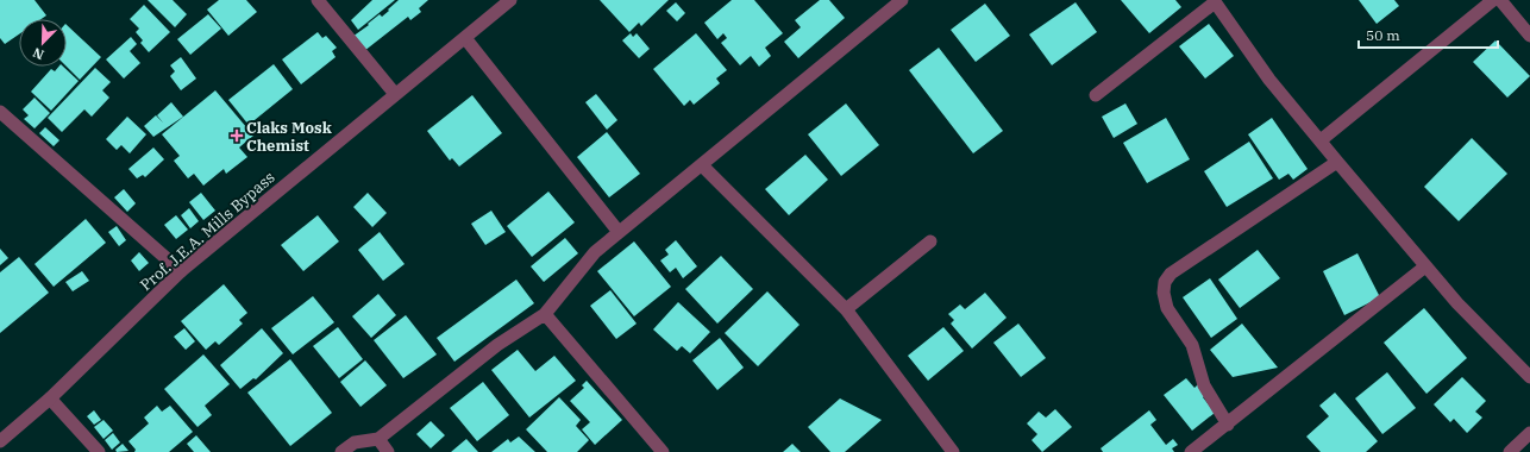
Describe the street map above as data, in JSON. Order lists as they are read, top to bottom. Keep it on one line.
{"streets":{"street":["Prof. J.E.A. Mills Bypass"]},"places":{"health":["Claks Mosk Chemist"]},"scale_bar":"50 m","north":"bottom left"}
